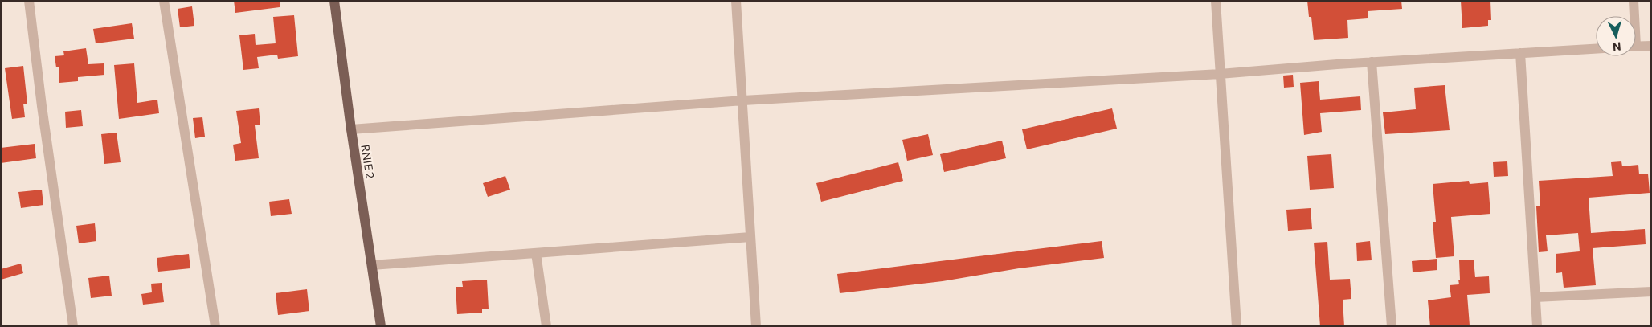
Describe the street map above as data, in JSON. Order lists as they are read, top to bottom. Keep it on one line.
{"streets":{"main road":["RNIE 2"]},"north":"bottom"}
